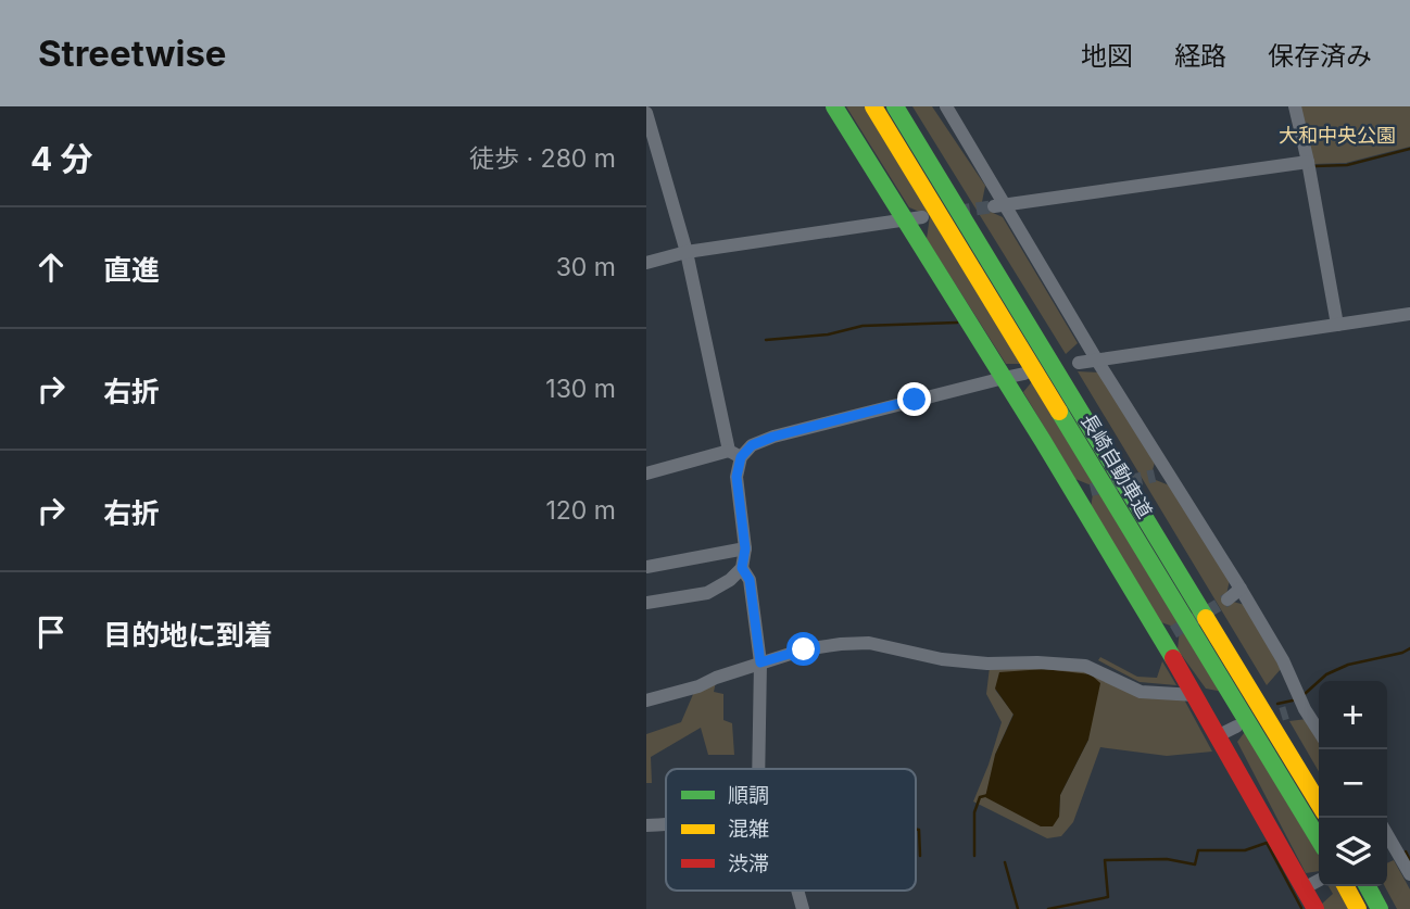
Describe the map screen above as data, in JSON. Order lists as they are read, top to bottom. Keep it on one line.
{"streets":{"main road":["長崎自動車道"]},"parks":["大和中央公園"],"legend":["順調","混雑","渋滞"],"page":{"header":"Streetwise","nav":["地図","経路","保存済み"],"heading":["4 分","徒歩 · 280 m"],"list":[["直進","30 m"],["右折","130 m"],["右折","120 m"],"目的地に到着"],"map_buttons":["+","−"]}}
